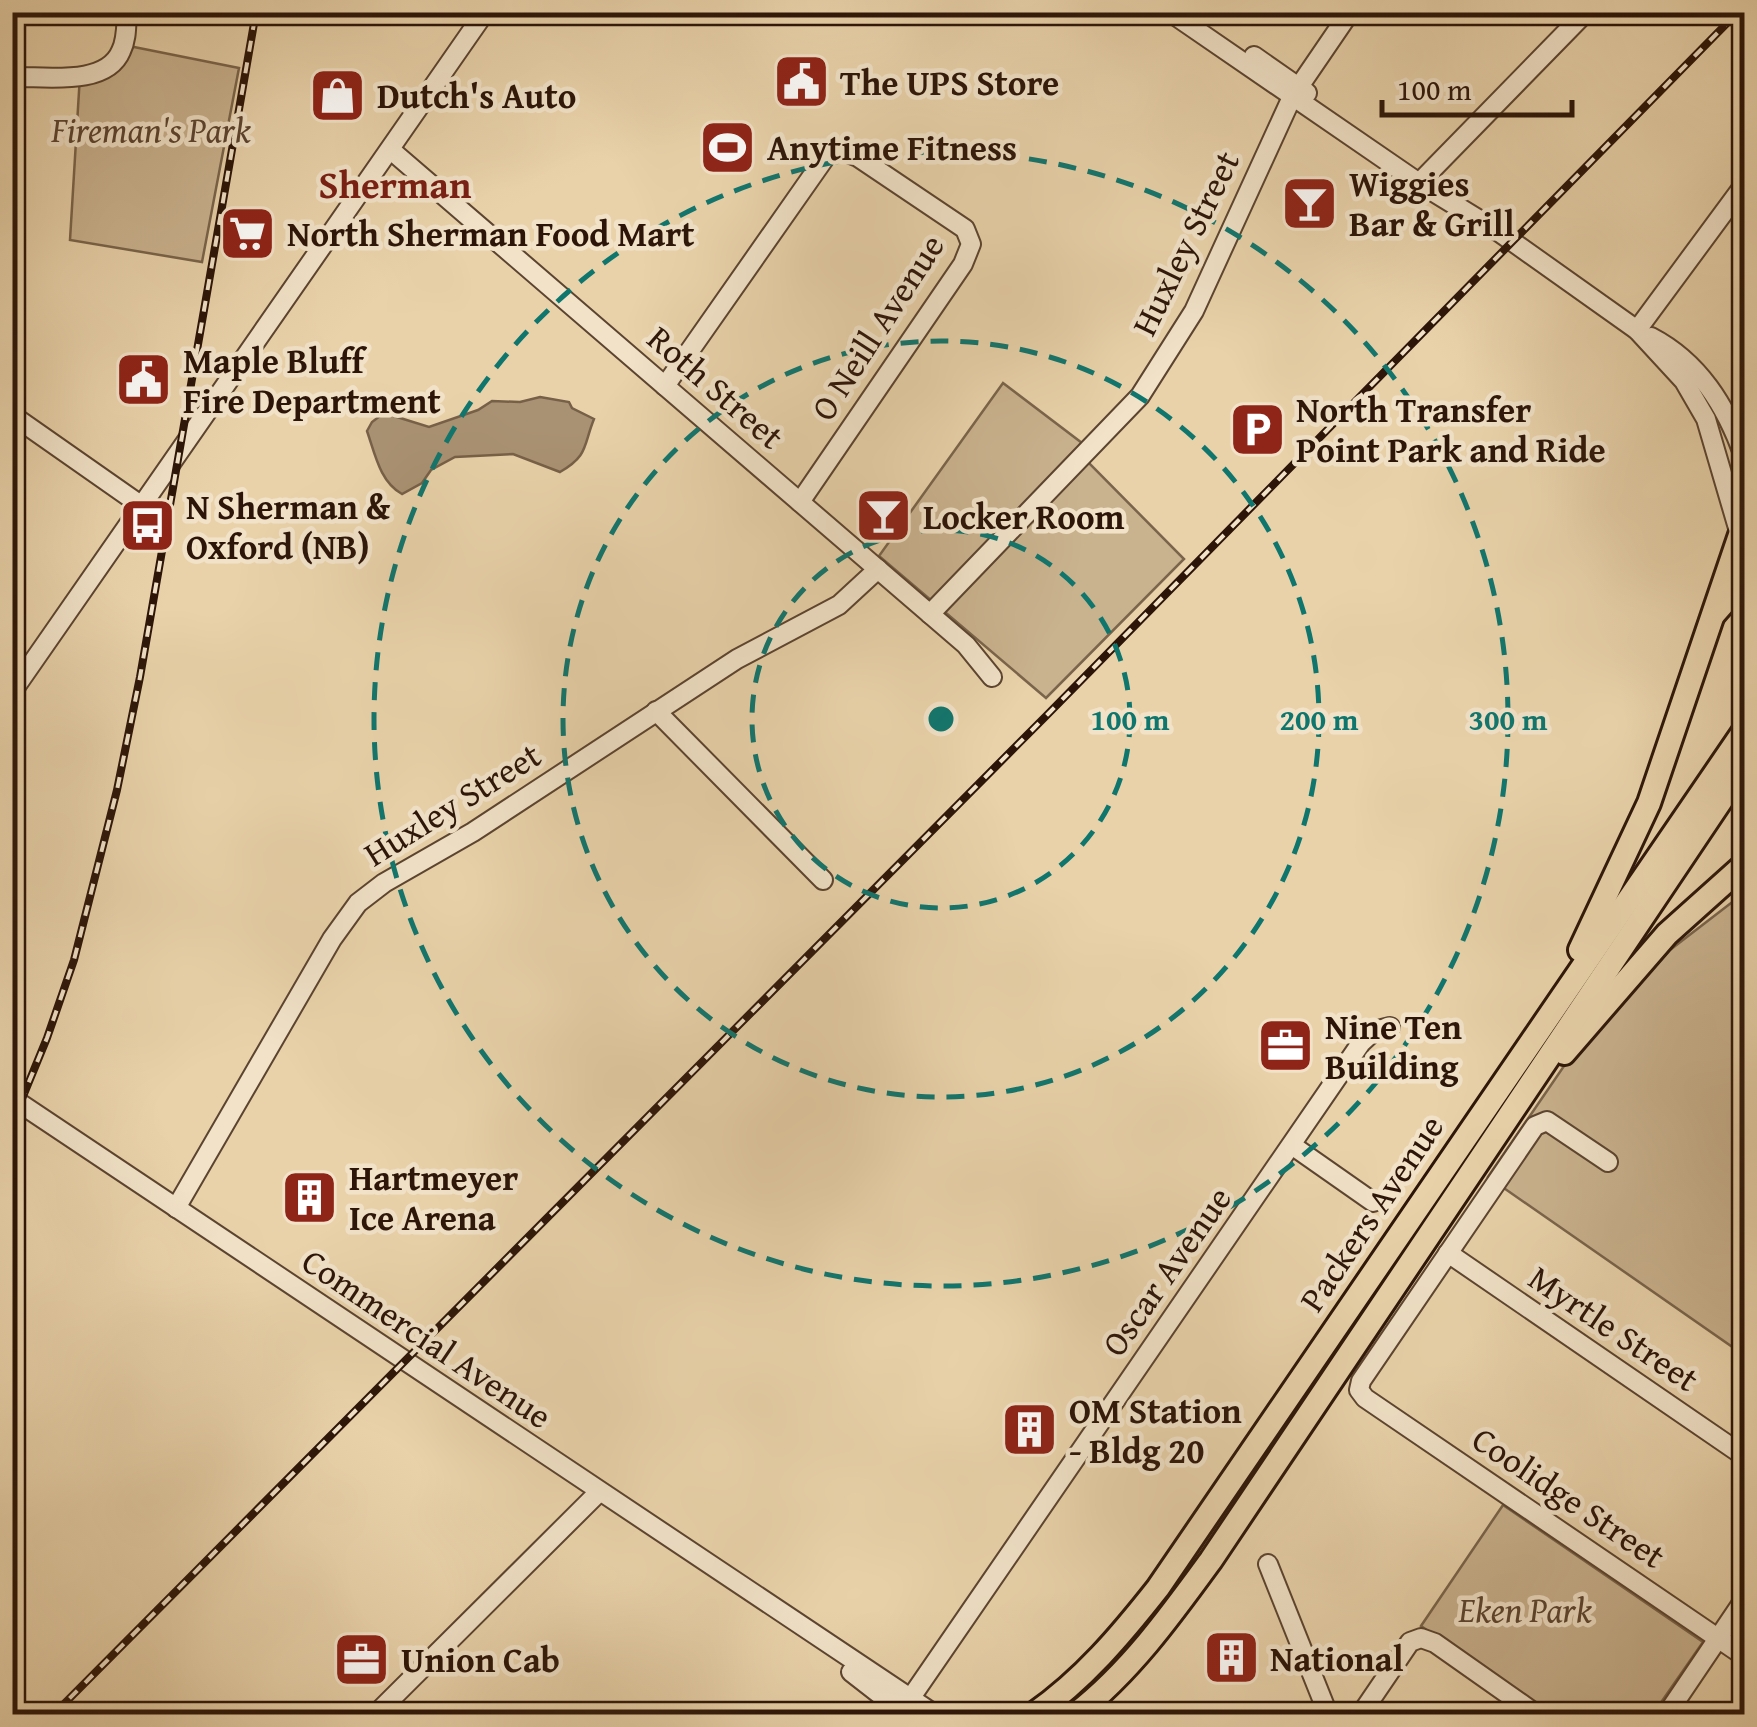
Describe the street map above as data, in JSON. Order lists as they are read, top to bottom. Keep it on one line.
{"streets":{"main road":["Packers Avenue"],"street":["Huxley Street","O Neill Avenue","Roth Street","Oscar Avenue","Myrtle Street","Commercial Avenue","Coolidge Street"]},"crossings":[["Huxley Street","Roth Street"],["Huxley Street","Commercial Avenue"],["O Neill Avenue","Roth Street"],["Oscar Avenue","Commercial Avenue"],["Myrtle Street","Coolidge Street"]],"districts":["Sherman"],"parks":["Fireman's Park","Eken Park"],"places":{"public building":["The UPS Store","Maple Bluff Fire Department"],"shop":["Dutch's Auto"],"sports":["Anytime Fitness"],"bar":["Wiggies Bar & Grill","Locker Room"],"supermarket":["North Sherman Food Mart"],"parking":["North Transfer Point Park and Ride"],"bus stop":["N Sherman & Oxford (NB)"],"office":["Nine Ten Building","Union Cab"],"building":["Hartmeyer Ice Arena","OM Station - Bldg 20","National"]},"scale_bar":"100 m","rings":["100 m","200 m","300 m"]}
